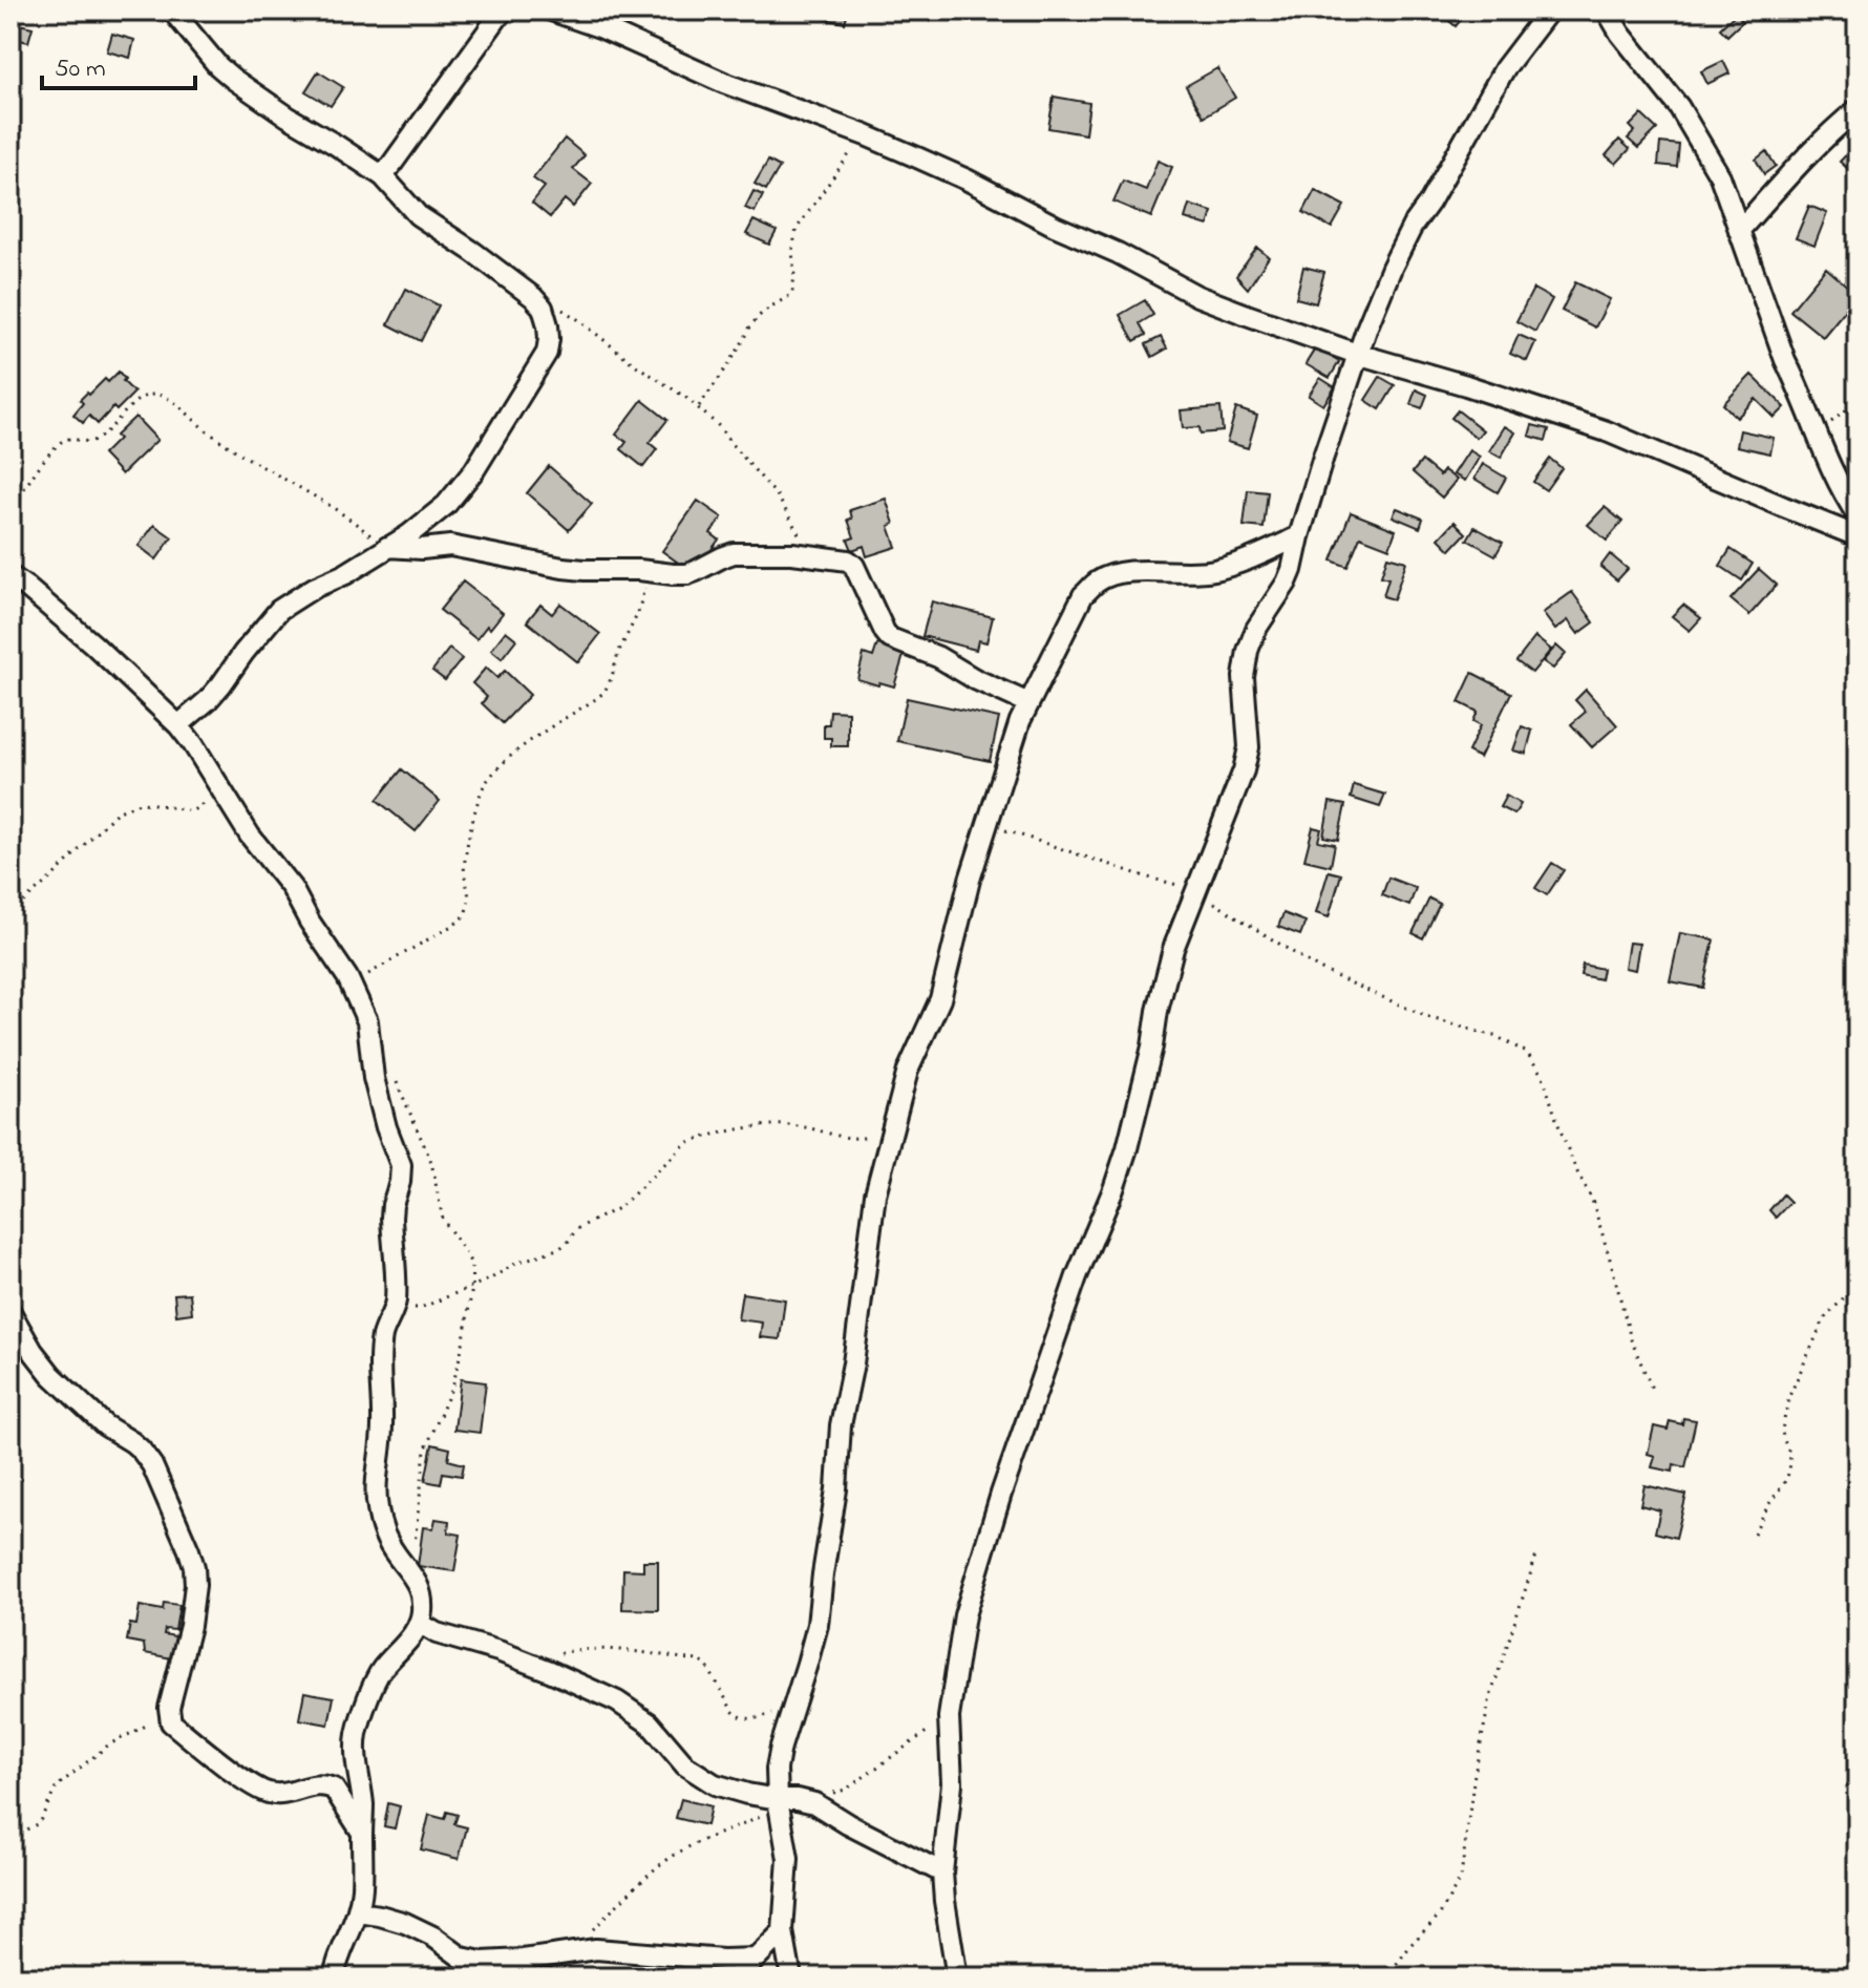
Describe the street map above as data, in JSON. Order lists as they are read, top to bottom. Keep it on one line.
{"scale_bar":"50 m"}
